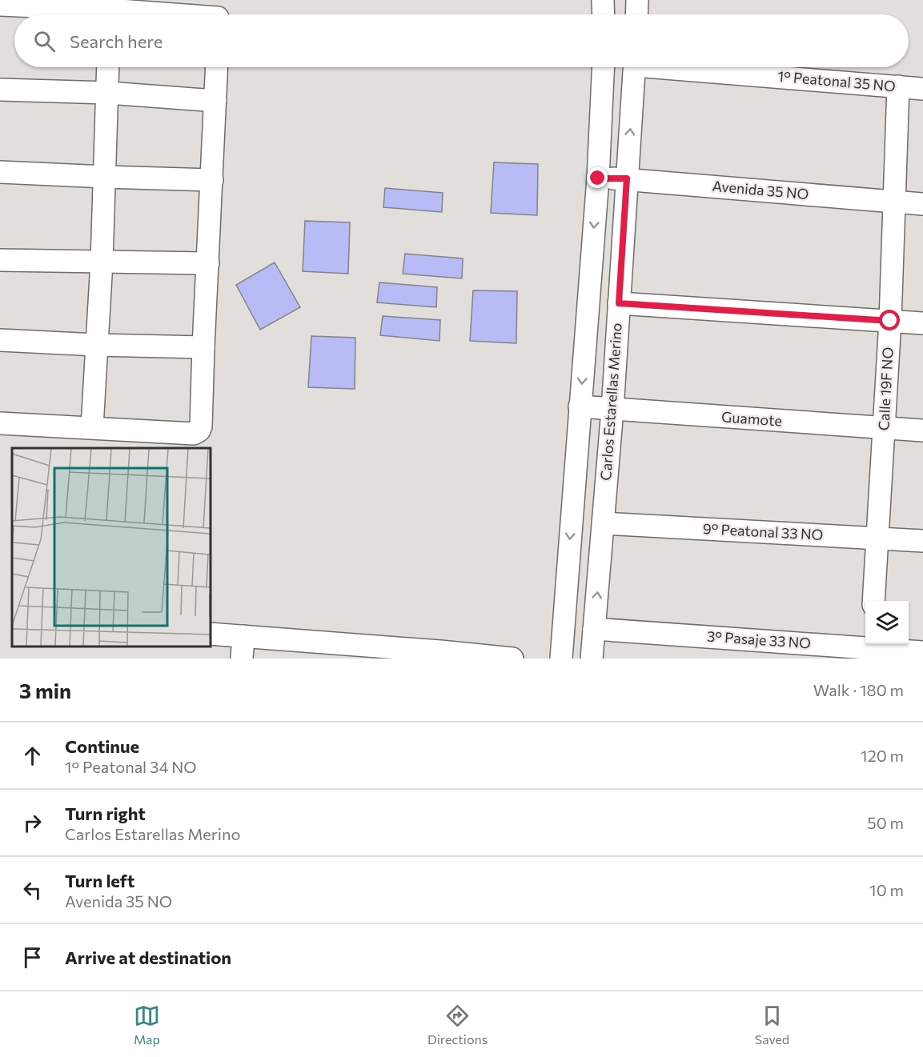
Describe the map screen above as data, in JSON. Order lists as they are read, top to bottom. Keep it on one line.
{"streets":{"street":["1° Peatonal 35 NO","Avenida 35 NO","Calle 19F NO","Carlos Estarellas Merino","Guamote","9° Peatonal 33 NO","3° Pasaje 33 NO"]},"crossings":[["1° Peatonal 35 NO","Calle 19F NO"],["Avenida 35 NO","Calle 19F NO"],["Avenida 35 NO","Carlos Estarellas Merino"],["Calle 19F NO","Guamote"],["Calle 19F NO","9° Peatonal 33 NO"],["Carlos Estarellas Merino","Guamote"],["Carlos Estarellas Merino","9° Peatonal 33 NO"],["Carlos Estarellas Merino","3° Pasaje 33 NO"]],"page":{"search":"Search here","heading":["3 min","Walk · 180 m"],"list":[["Continue","1° Peatonal 34 NO","120 m"],["Turn right","Carlos Estarellas Merino","50 m"],["Turn left","Avenida 35 NO","10 m"],"Arrive at destination"],"nav":["Map","Directions","Saved"]}}
